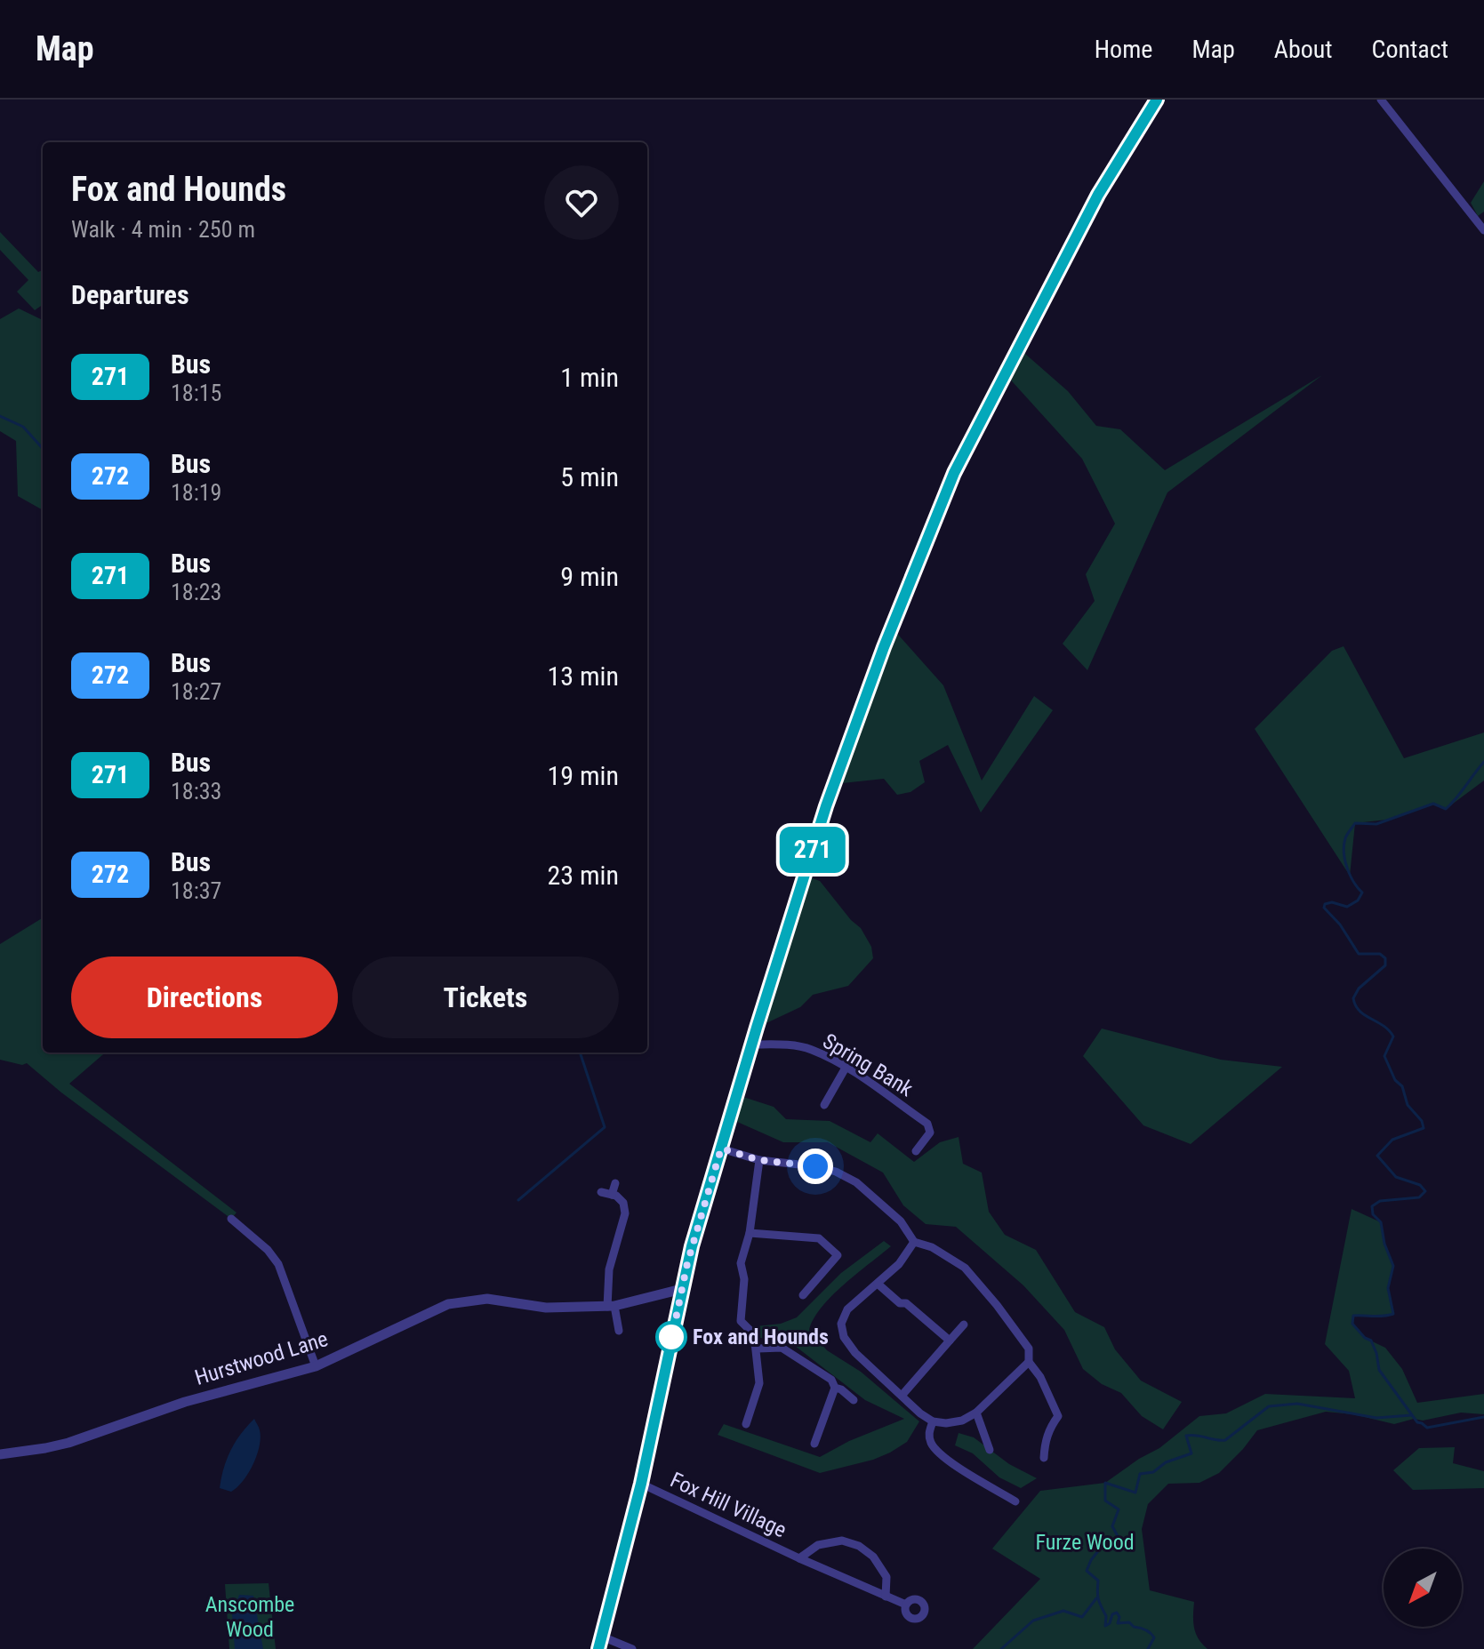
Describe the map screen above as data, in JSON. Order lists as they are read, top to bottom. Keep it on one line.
{"streets":{"street":["Spring Bank","Hurstwood Lane","Fox Hill Village"]},"parks":["Furze Wood","Anscombe Wood"],"places":["Fox and Hounds"],"lines":["bus line 271"],"north":"bottom left","page":{"header":"Map","nav":["Home","Map","About","Contact"],"on_map":"271","heading":[["Fox and Hounds","Walk · 4 min · 250 m"],"Departures"],"list":[{"mark":"271","name":"Bus","note":"18:15","value":"1 min"},{"mark":"272","name":"Bus","note":"18:19","value":"5 min"},{"mark":"271","name":"Bus","note":"18:23","value":"9 min"},{"mark":"272","name":"Bus","note":"18:27","value":"13 min"},{"mark":"271","name":"Bus","note":"18:33","value":"19 min"},{"mark":"272","name":"Bus","note":"18:37","value":"23 min"}],"buttons":["Directions","Tickets"]}}
